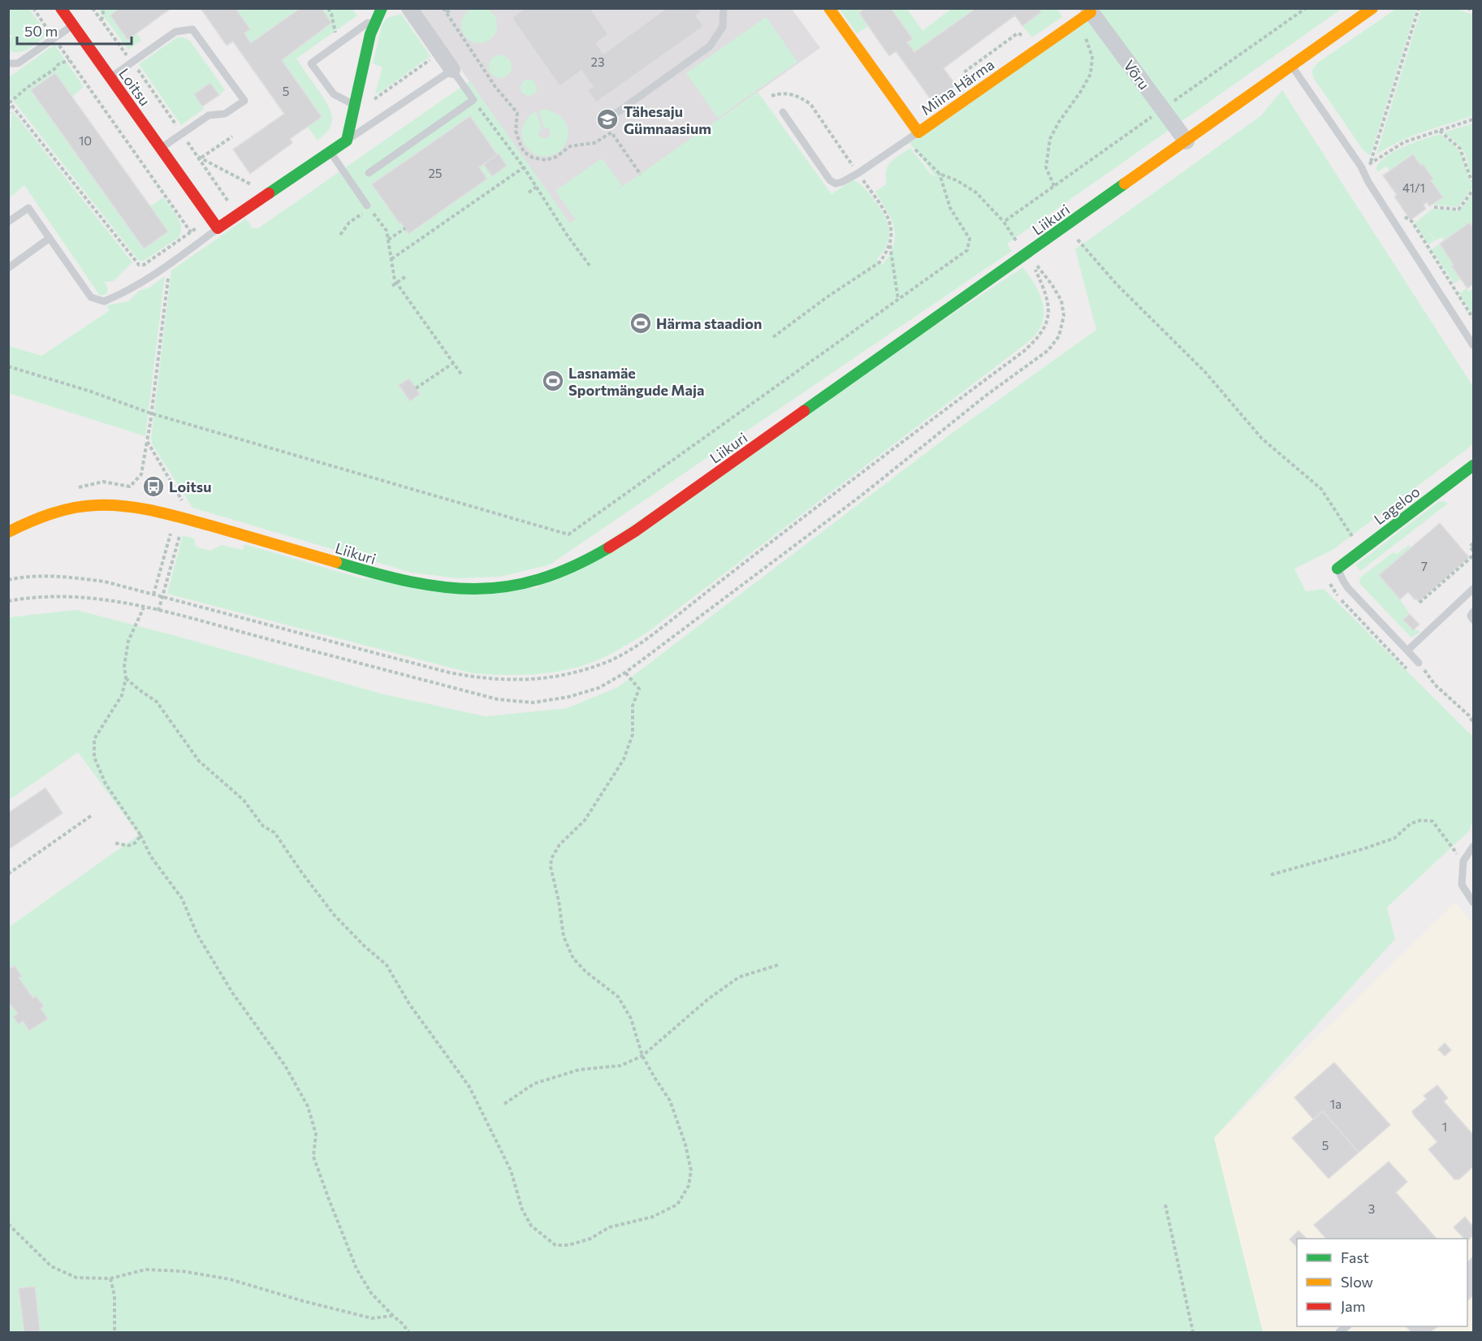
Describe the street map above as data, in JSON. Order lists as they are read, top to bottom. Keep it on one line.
{"streets":{"street":["Võru","Loitsu","Miina Härma","Liikuri","Lageloo"]},"crossings":[["Võru","Miina Härma"],["Võru","Liikuri"]],"places":{"school or university":["Tähesaju Gümnaasium"],"sports":["Härma staadion","Lasnamäe Sportmängude Maja"],"bus stop":["Loitsu"]},"house_numbers":["23","5","10","25","41/1","7","1a","1","5","3"],"legend":["Fast","Slow","Jam"],"scale_bar":"50 m"}
